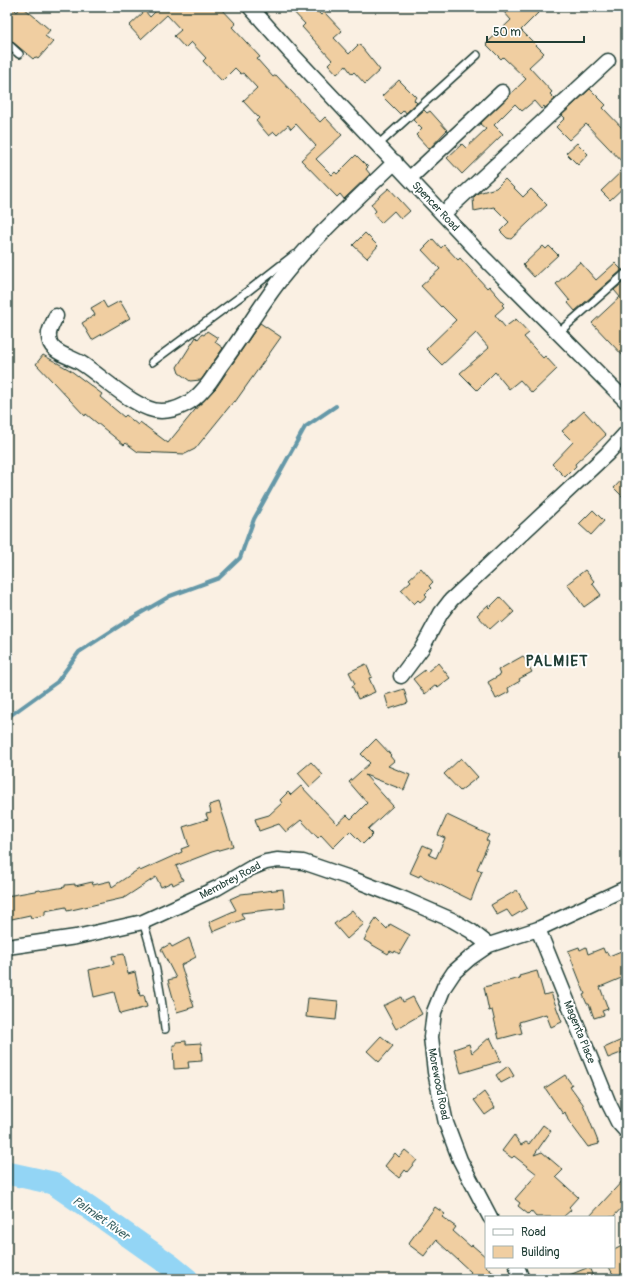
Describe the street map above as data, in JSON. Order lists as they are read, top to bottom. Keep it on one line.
{"streets":{"street":["Spencer Road","Membrey Road","Magenta Place","Morewood Road"]},"crossings":[["Membrey Road","Morewood Road"],["Magenta Place","Morewood Road"]],"districts":["PALMIET"],"water":["Palmiet River"],"legend":["Road","Building"],"scale_bar":"50 m"}
